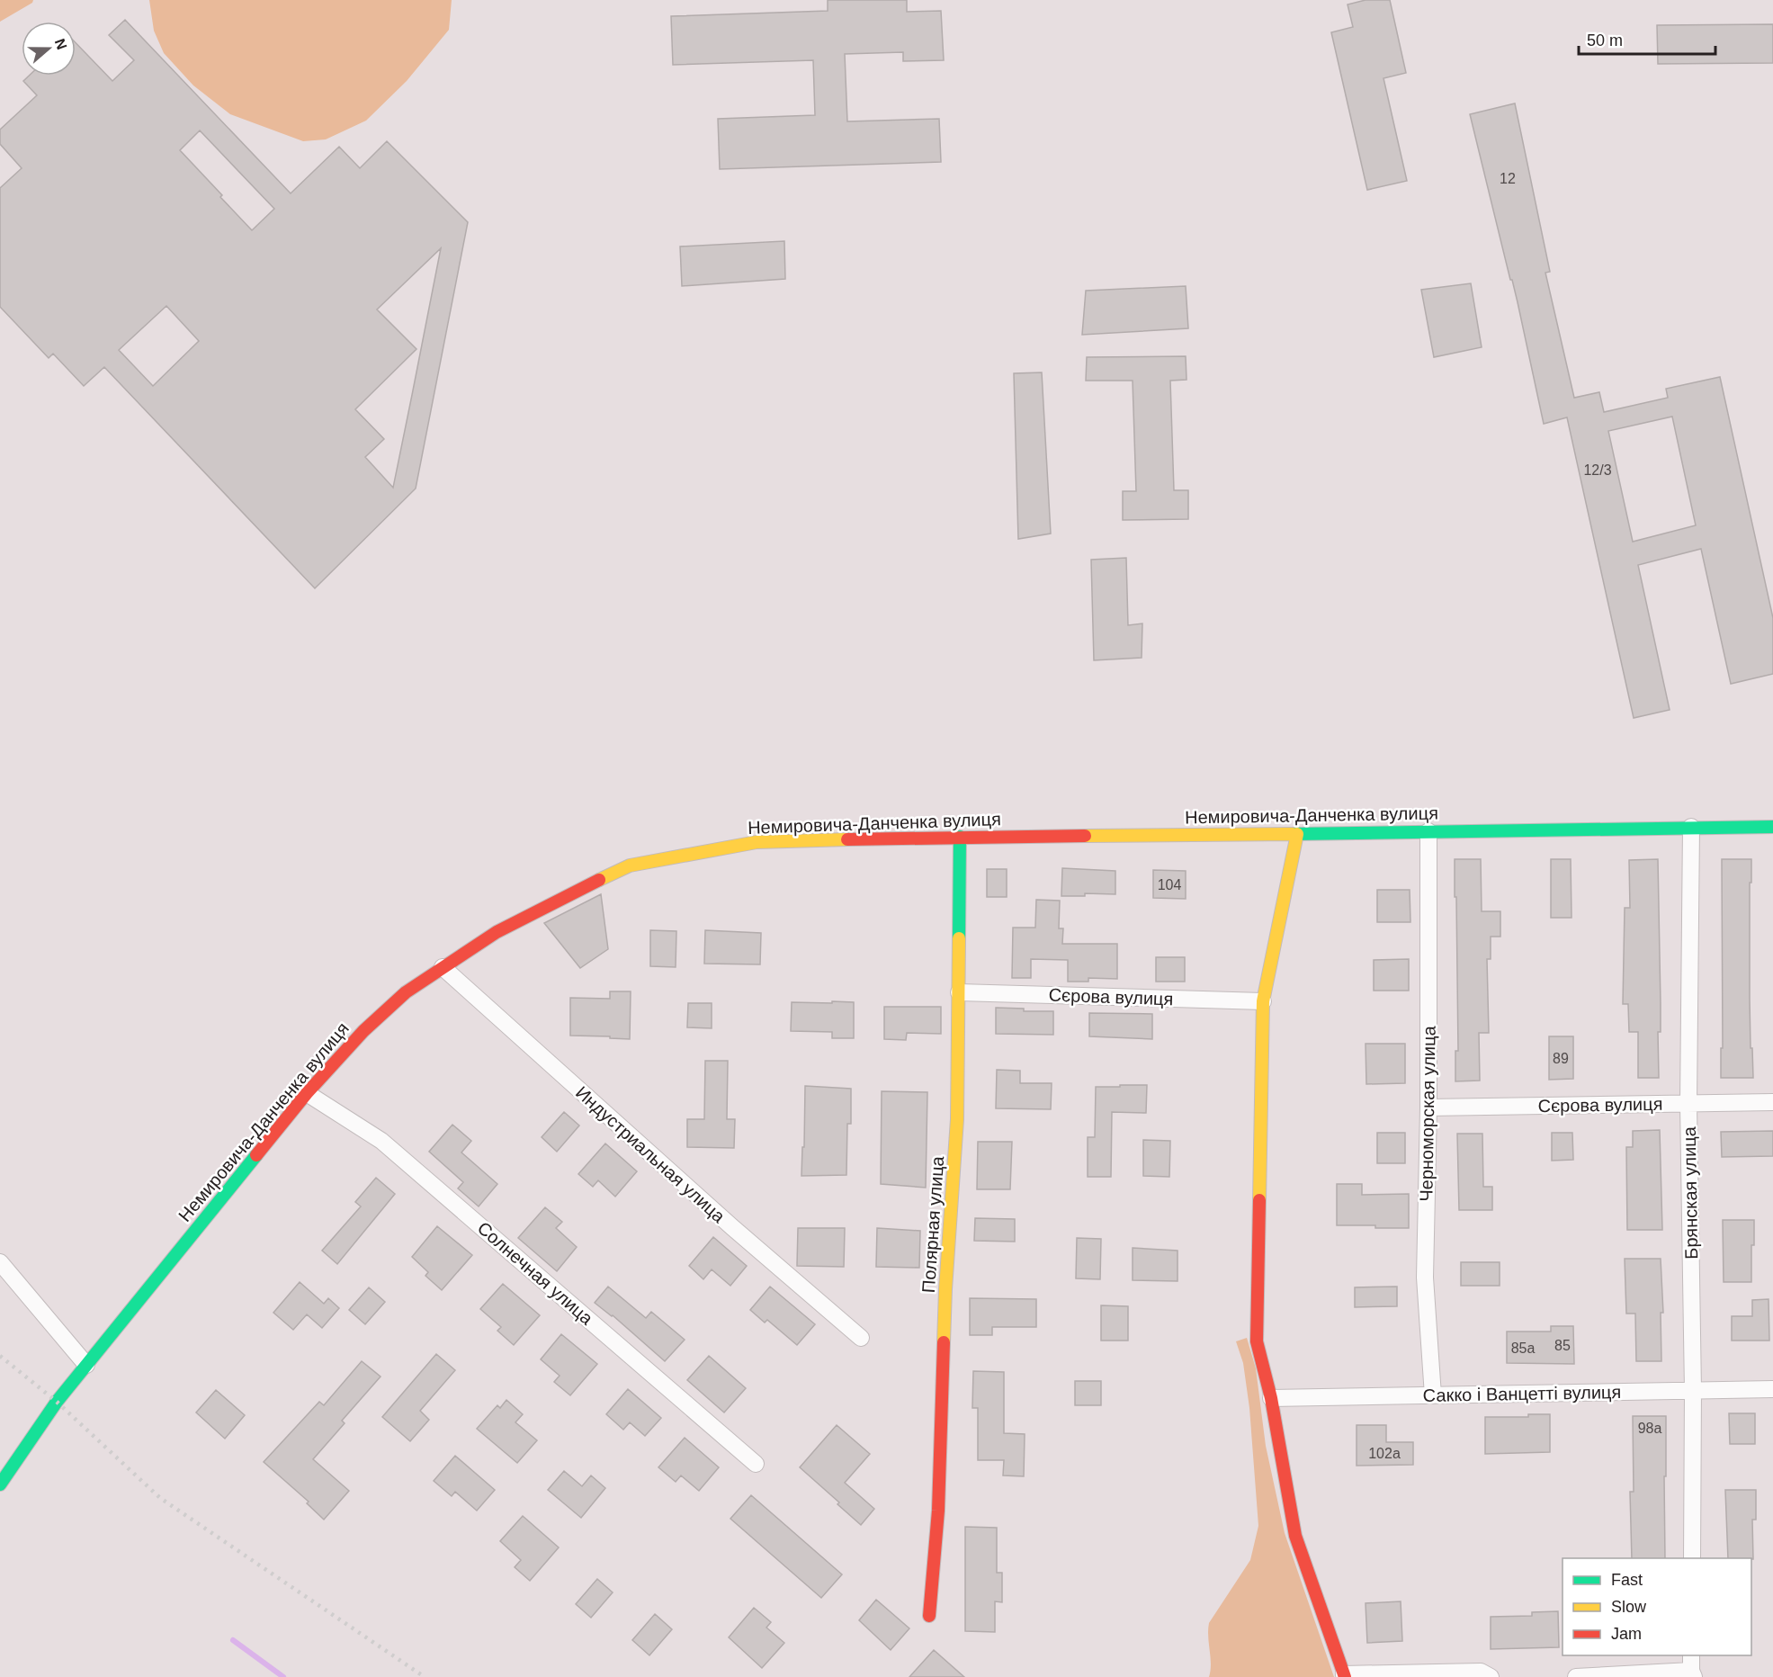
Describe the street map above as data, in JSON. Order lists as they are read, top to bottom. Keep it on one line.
{"streets":{"street":["Немировича-Данченка вулиця","Сєрова вулиця","Черноморская улица","Индустриальная улица","Брянская улица","Полярная улица","Солнечная улица","Сакко і Ванцетті вулиця"]},"crossings":[["Немировича-Данченка вулиця","Черноморская улица"],["Немировича-Данченка вулиця","Индустриальная улица"],["Немировича-Данченка вулиця","Брянская улица"],["Немировича-Данченка вулиця","Полярная улица"],["Немировича-Данченка вулиця","Солнечная улица"],["Сєрова вулиця","Черноморская улица"],["Сєрова вулиця","Брянская улица"],["Сєрова вулиця","Полярная улица"],["Черноморская улица","Сакко і Ванцетті вулиця"],["Брянская улица","Сакко і Ванцетті вулиця"]],"house_numbers":["12","12/3","104","89","85","85а","98а","102а"],"legend":["Fast","Slow","Jam"],"scale_bar":"50 m","north":"right"}
